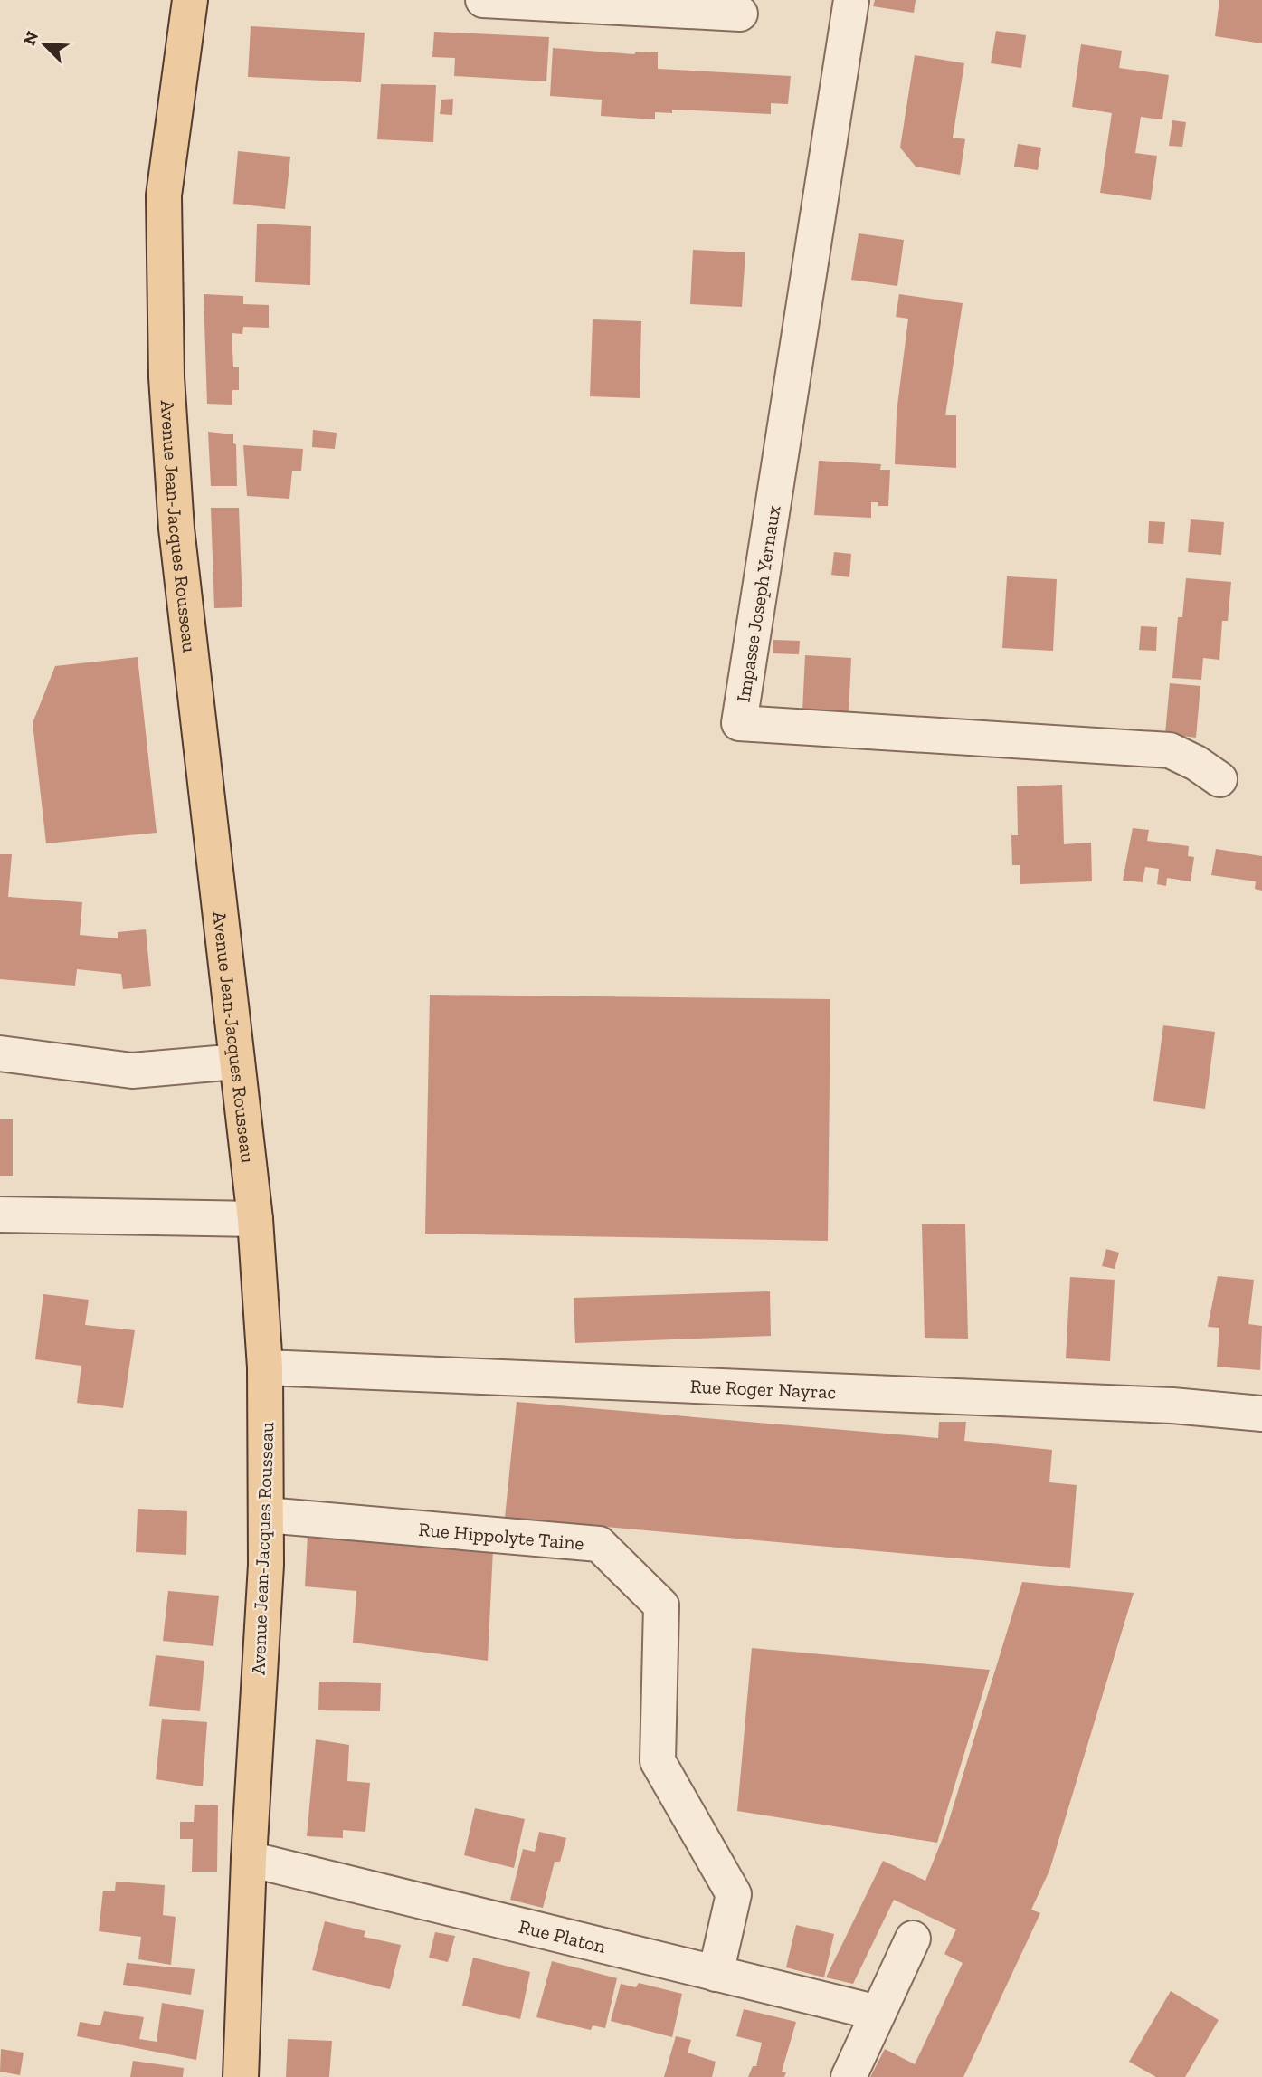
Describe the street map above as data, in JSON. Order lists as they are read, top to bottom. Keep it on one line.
{"streets":{"main road":["Avenue Jean-Jacques Rousseau"],"street":["Impasse Joseph Yernaux","Rue Roger Nayrac","Rue Hippolyte Taine","Rue Platon"]},"crossings":[["Avenue Jean-Jacques Rousseau","Rue Roger Nayrac"],["Avenue Jean-Jacques Rousseau","Rue Hippolyte Taine"],["Avenue Jean-Jacques Rousseau","Rue Platon"],["Rue Hippolyte Taine","Rue Platon"]],"north":"top left"}
